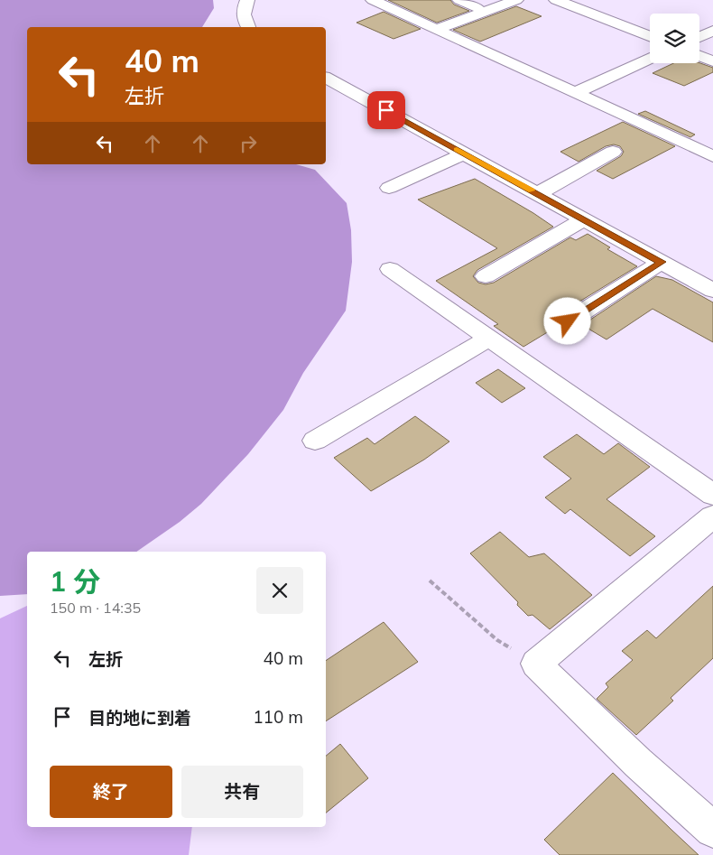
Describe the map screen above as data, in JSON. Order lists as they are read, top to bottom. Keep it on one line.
{"page":{"turn":["40 m","左折"],"heading":["1 分","150 m · 14:35"],"list":[{"name":"左折","value":"40 m"},{"name":"目的地に到着","value":"110 m"}],"buttons":["終了","共有"]}}
